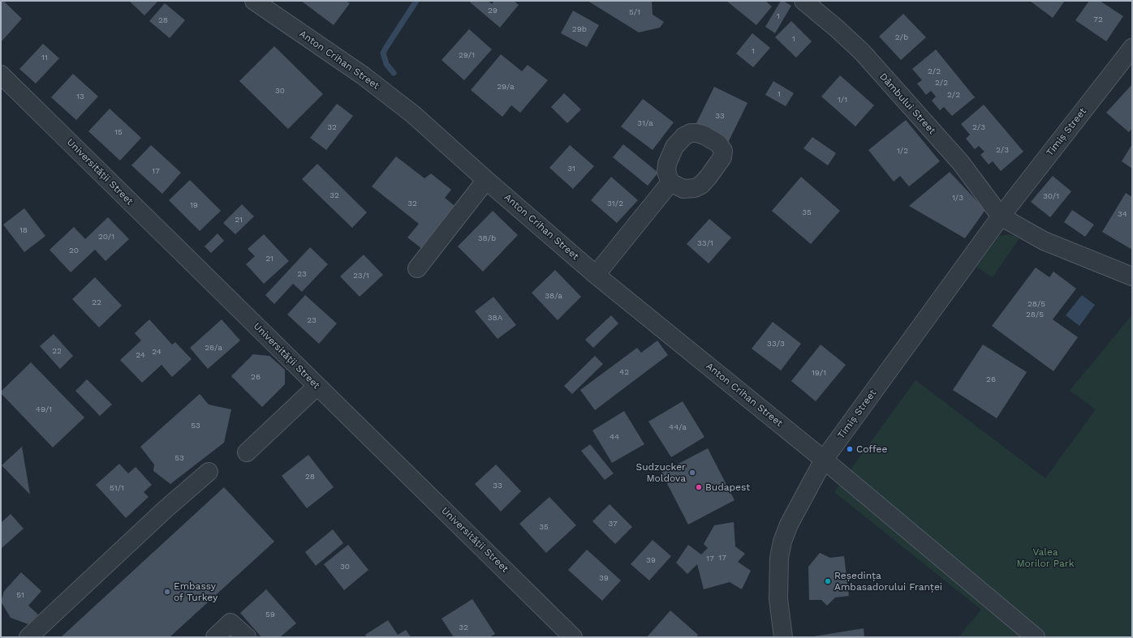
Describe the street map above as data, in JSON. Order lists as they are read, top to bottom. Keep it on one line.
{"streets":{"street":["Anton Crihan Street","Dâmbului Street","Timiș Street","Universității Street"]},"crossings":[["Anton Crihan Street","Timiș Street"],["Dâmbului Street","Timiș Street"]],"parks":["Valea Morilor Park"],"places":["Coffee","Sudzucker Moldova","Budapest","Reședința Ambasadorului Franței","Embassy of Turkey"],"house_numbers":["29","5/1","1","72","28","29b","2/b","1","1","29/1","11","2/2","2/2","29/a","30","1","2/2","13","1/1","33","31/a","32","2/3","15","2/3","1/2","31","17","32","30/1","1/3","32","31/2","19","35","34","21","18","20/1","38/b","33/1","20","21","23","23/1","38/a","22","28/5","28/5","38A","23","33/3","26/a","22","24","24","42","19/1","26","26","49/1","53","44/a","44","53","28","33","51/1","37","35","17","17","39","30","39","51","59","32"]}
